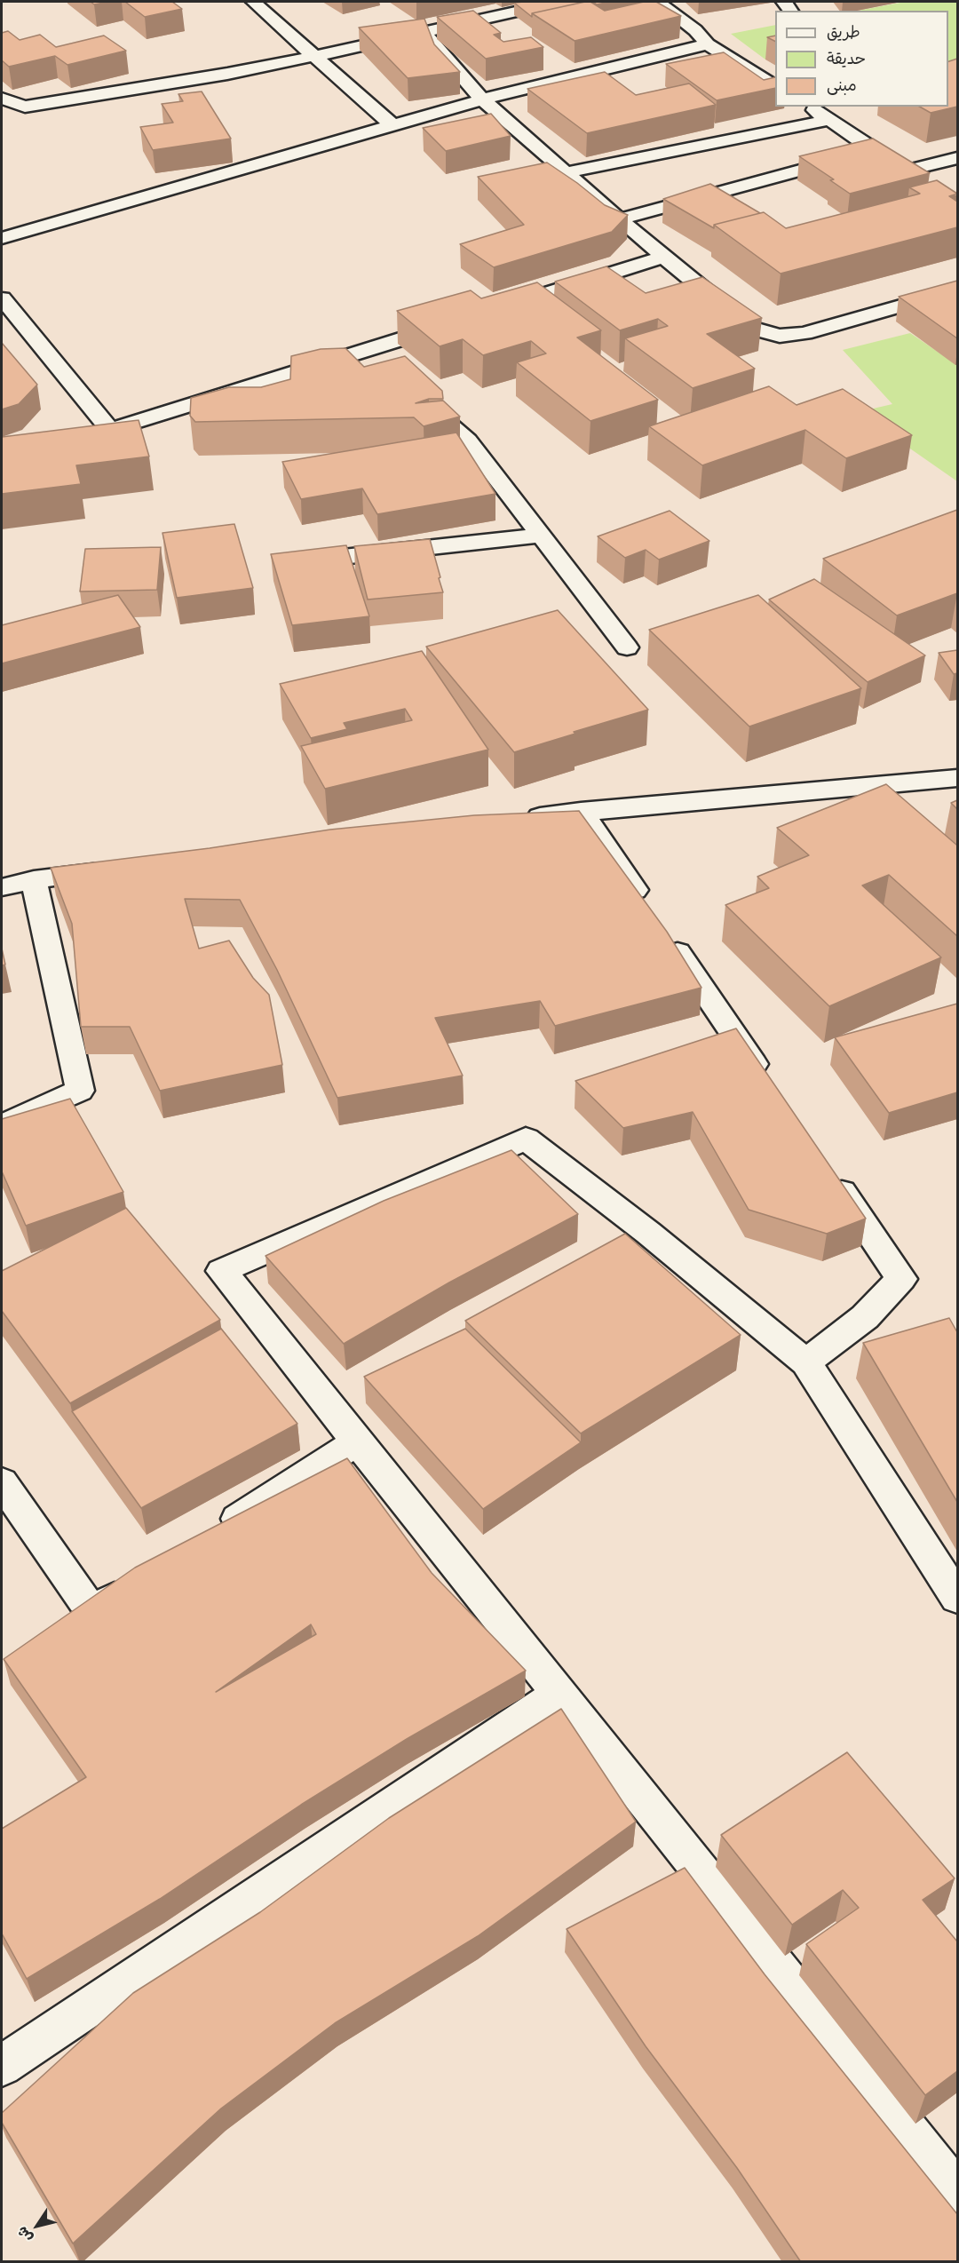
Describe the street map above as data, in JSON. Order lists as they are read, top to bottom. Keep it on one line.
{"legend":["طريق","حديقة","مبنى"],"north":"bottom left"}
